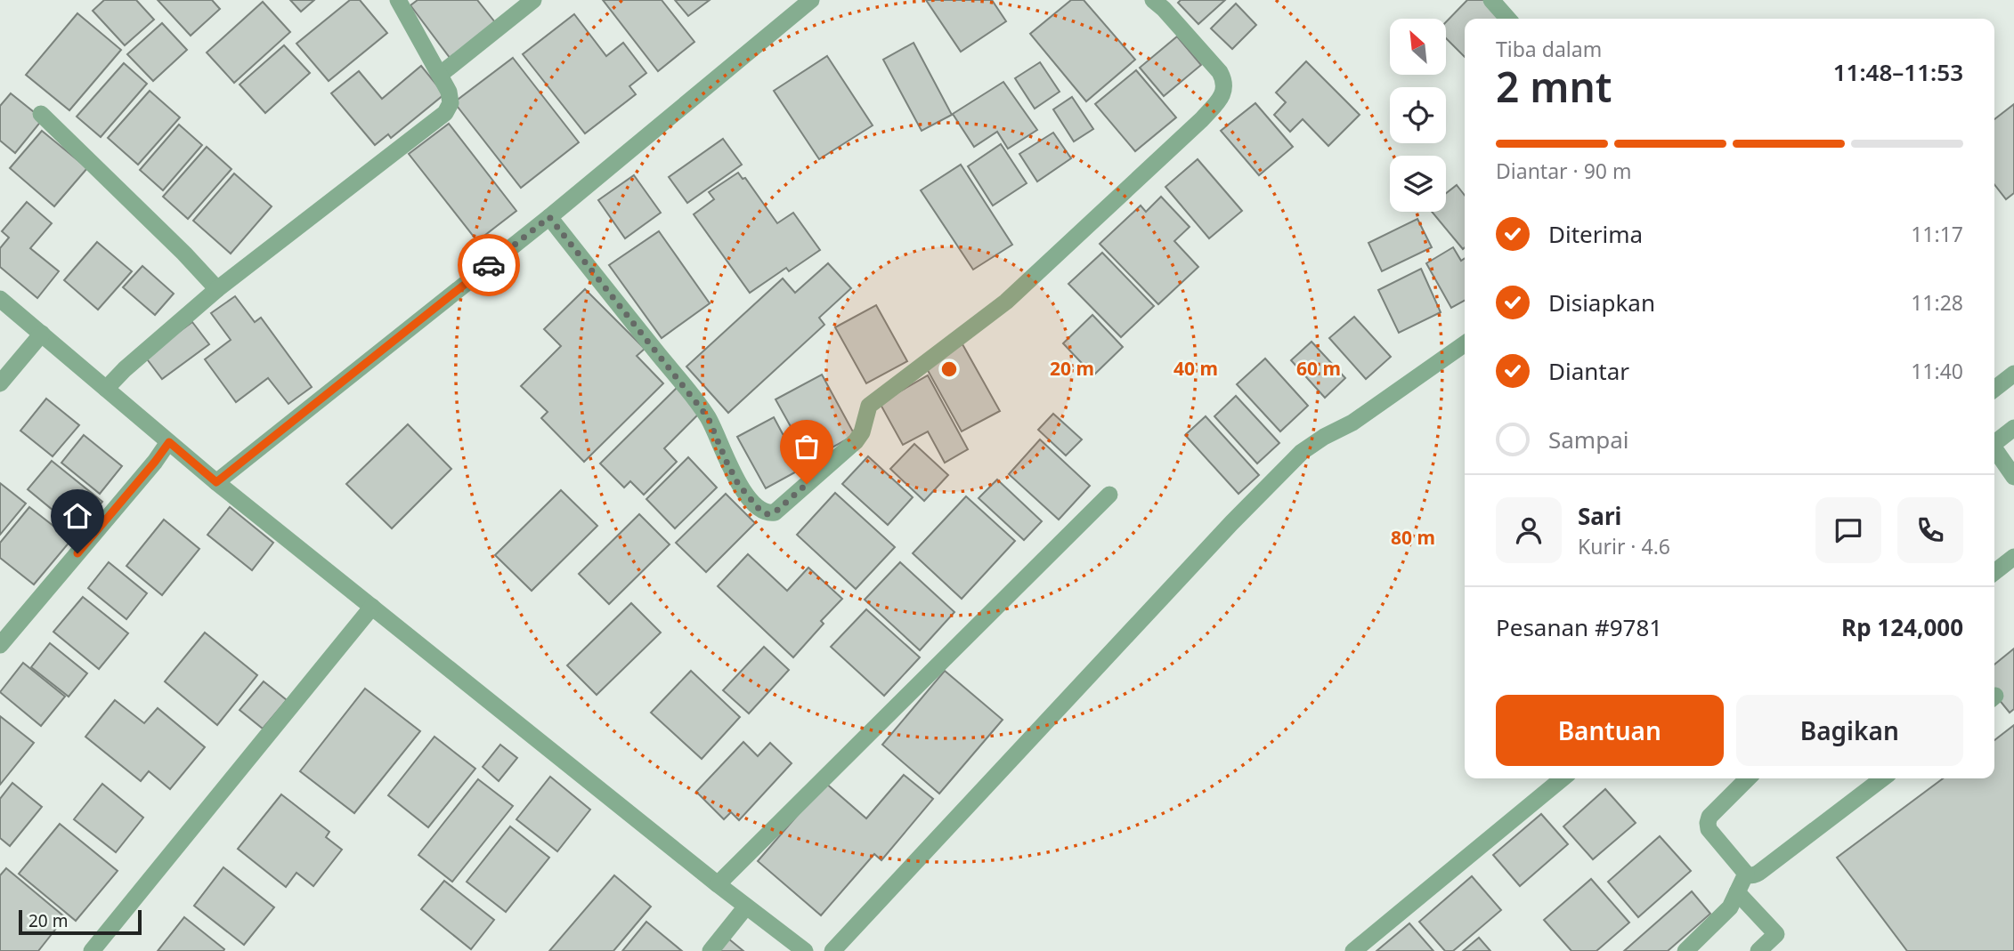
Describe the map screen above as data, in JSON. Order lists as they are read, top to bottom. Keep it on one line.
{"scale_bar":"20 m","north":"top left","page":{"heading":["2 mnt","Tiba dalam","11:48–11:53"],"panel":["Sari","Kurir · 4.6","Pesanan #9781","Rp 124,000"],"bar":"Diantar · 90 m","list":[["Diterima","11:17"],["Disiapkan","11:28"],["Diantar","11:40"],"Sampai"],"buttons":["Bantuan","Bagikan"],"scale":"20 m"},"rings":["20 m","40 m","60 m","80 m"]}
